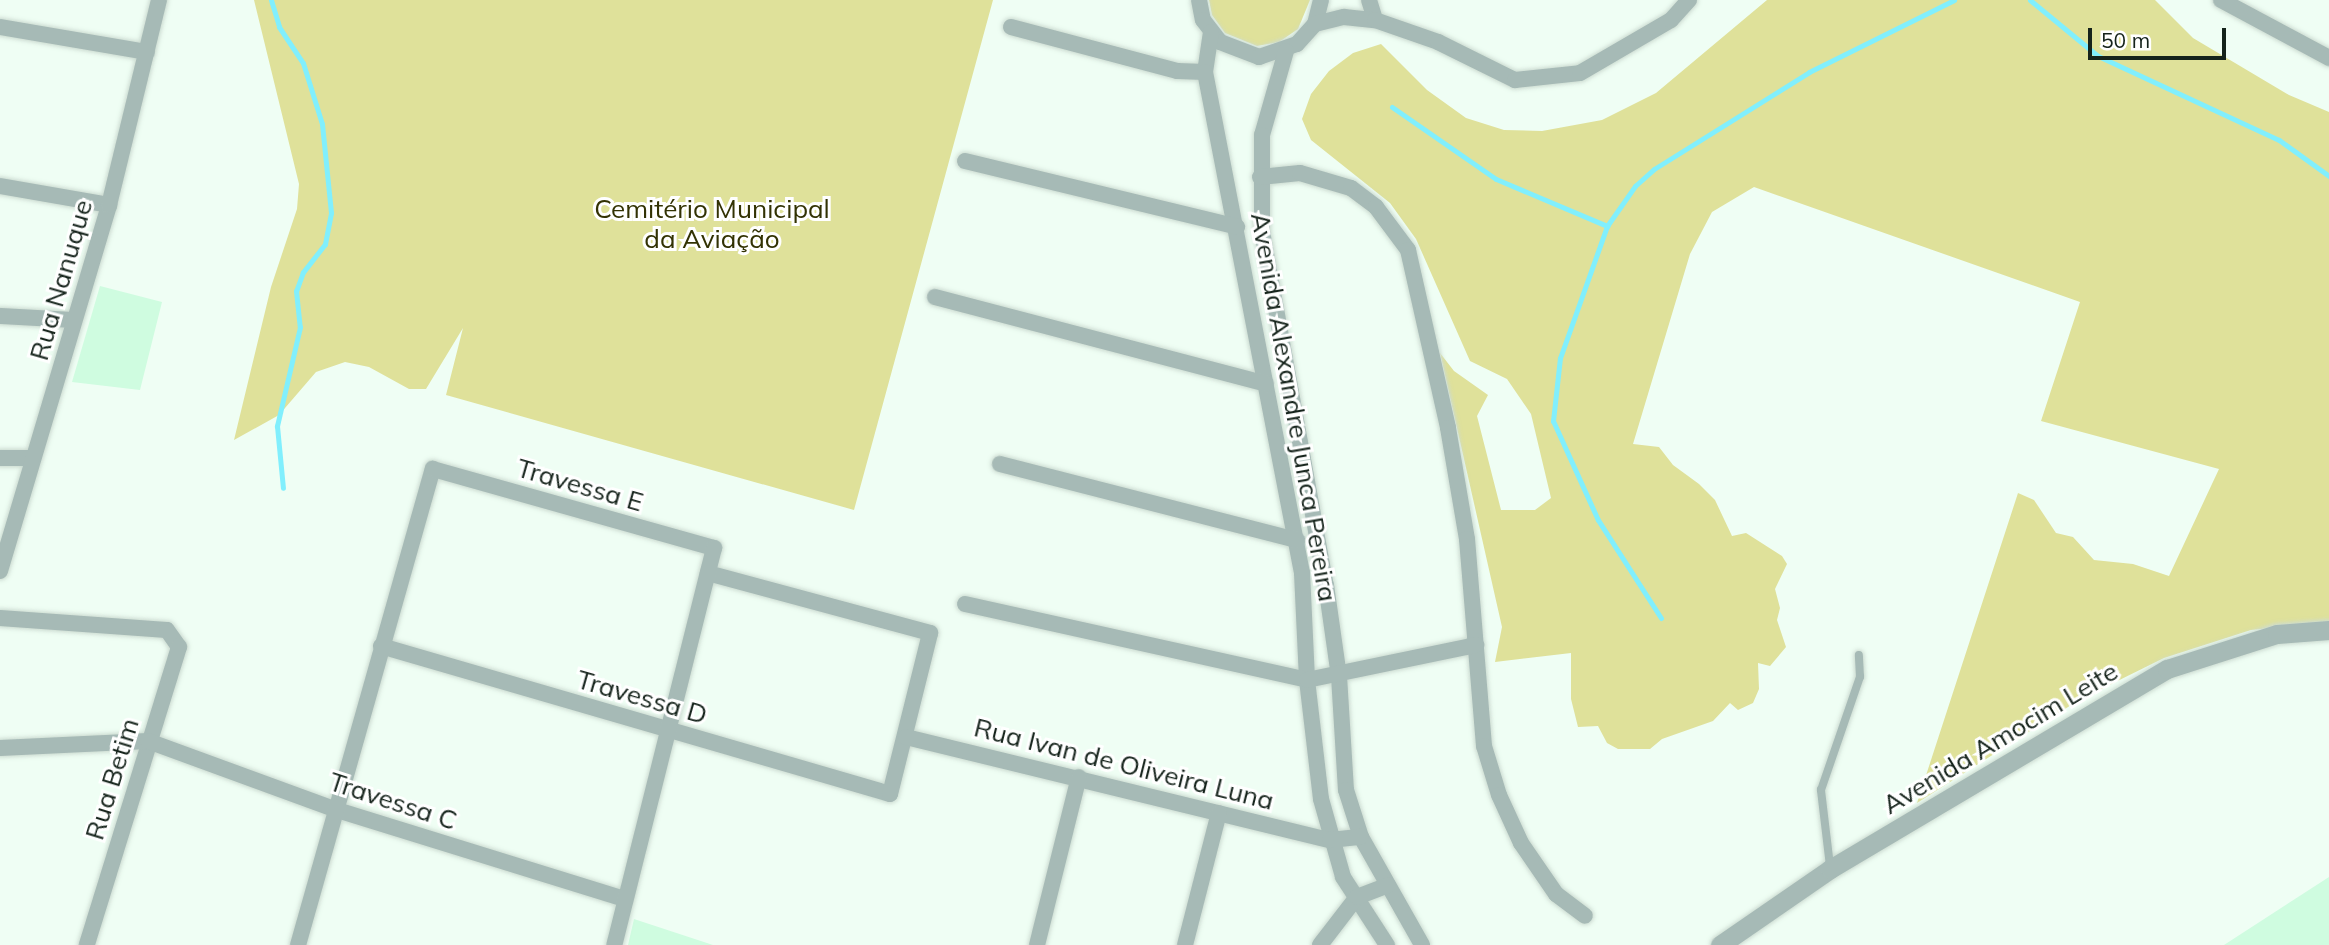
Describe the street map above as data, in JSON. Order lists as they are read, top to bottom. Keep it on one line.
{"streets":{"street":["Rua Nanuque","Avenida Alexandre Junca Pereira","Travessa E","Travessa D","Avenida Amocim Leite","Rua Ivan de Oliveira Luna","Rua Betim","Travessa C"]},"crossings":[["Avenida Alexandre Junca Pereira","Rua Ivan de Oliveira Luna"],["Travessa E","Travessa D"],["Travessa D","Rua Ivan de Oliveira Luna"],["Rua Betim","Travessa C"]],"parks":["Cemitério Municipal da Aviação"],"scale_bar":"50 m"}
